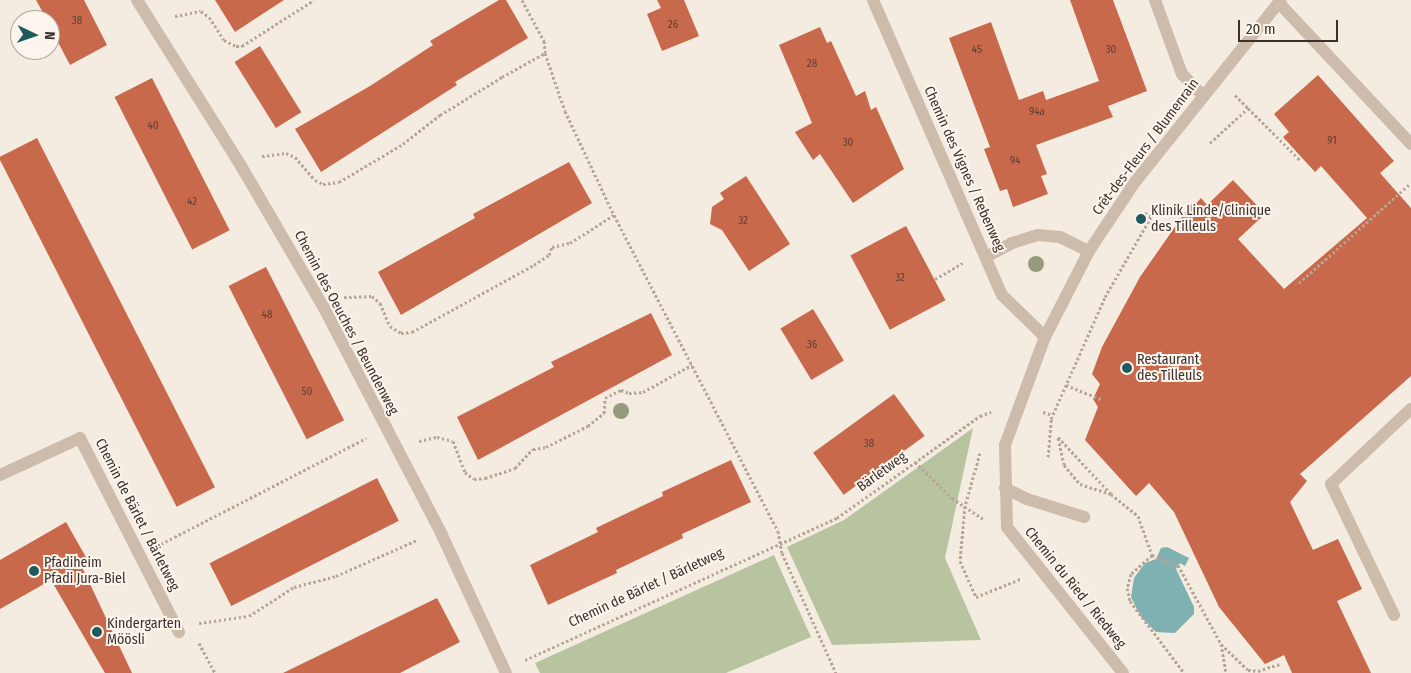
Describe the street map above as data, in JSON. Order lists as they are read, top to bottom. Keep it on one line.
{"streets":{"street":["Crêt-des-Fleurs / Blumenrain","Chemin des Vignes / Rebenweg","Chemin des Oeuches / Beundenweg","Chemin de Bärlet / Bärletweg","Chemin du Ried / Riedweg"],"path":["Bärletweg"]},"crossings":[["Crêt-des-Fleurs / Blumenrain","Chemin des Vignes / Rebenweg"],["Crêt-des-Fleurs / Blumenrain","Chemin du Ried / Riedweg"],["Bärletweg","Chemin de Bärlet / Bärletweg"]],"places":["Klinik Linde/Clinique des Tilleuls","Restaurant des Tilleuls","Pfadiheim Pfadi Jura-Biel","Kindergarten Möösli"],"house_numbers":["38","26","45","30","28","94a","40","91","30","94","42","32","32","48","36","50","38"],"scale_bar":"20 m","north":"right"}
